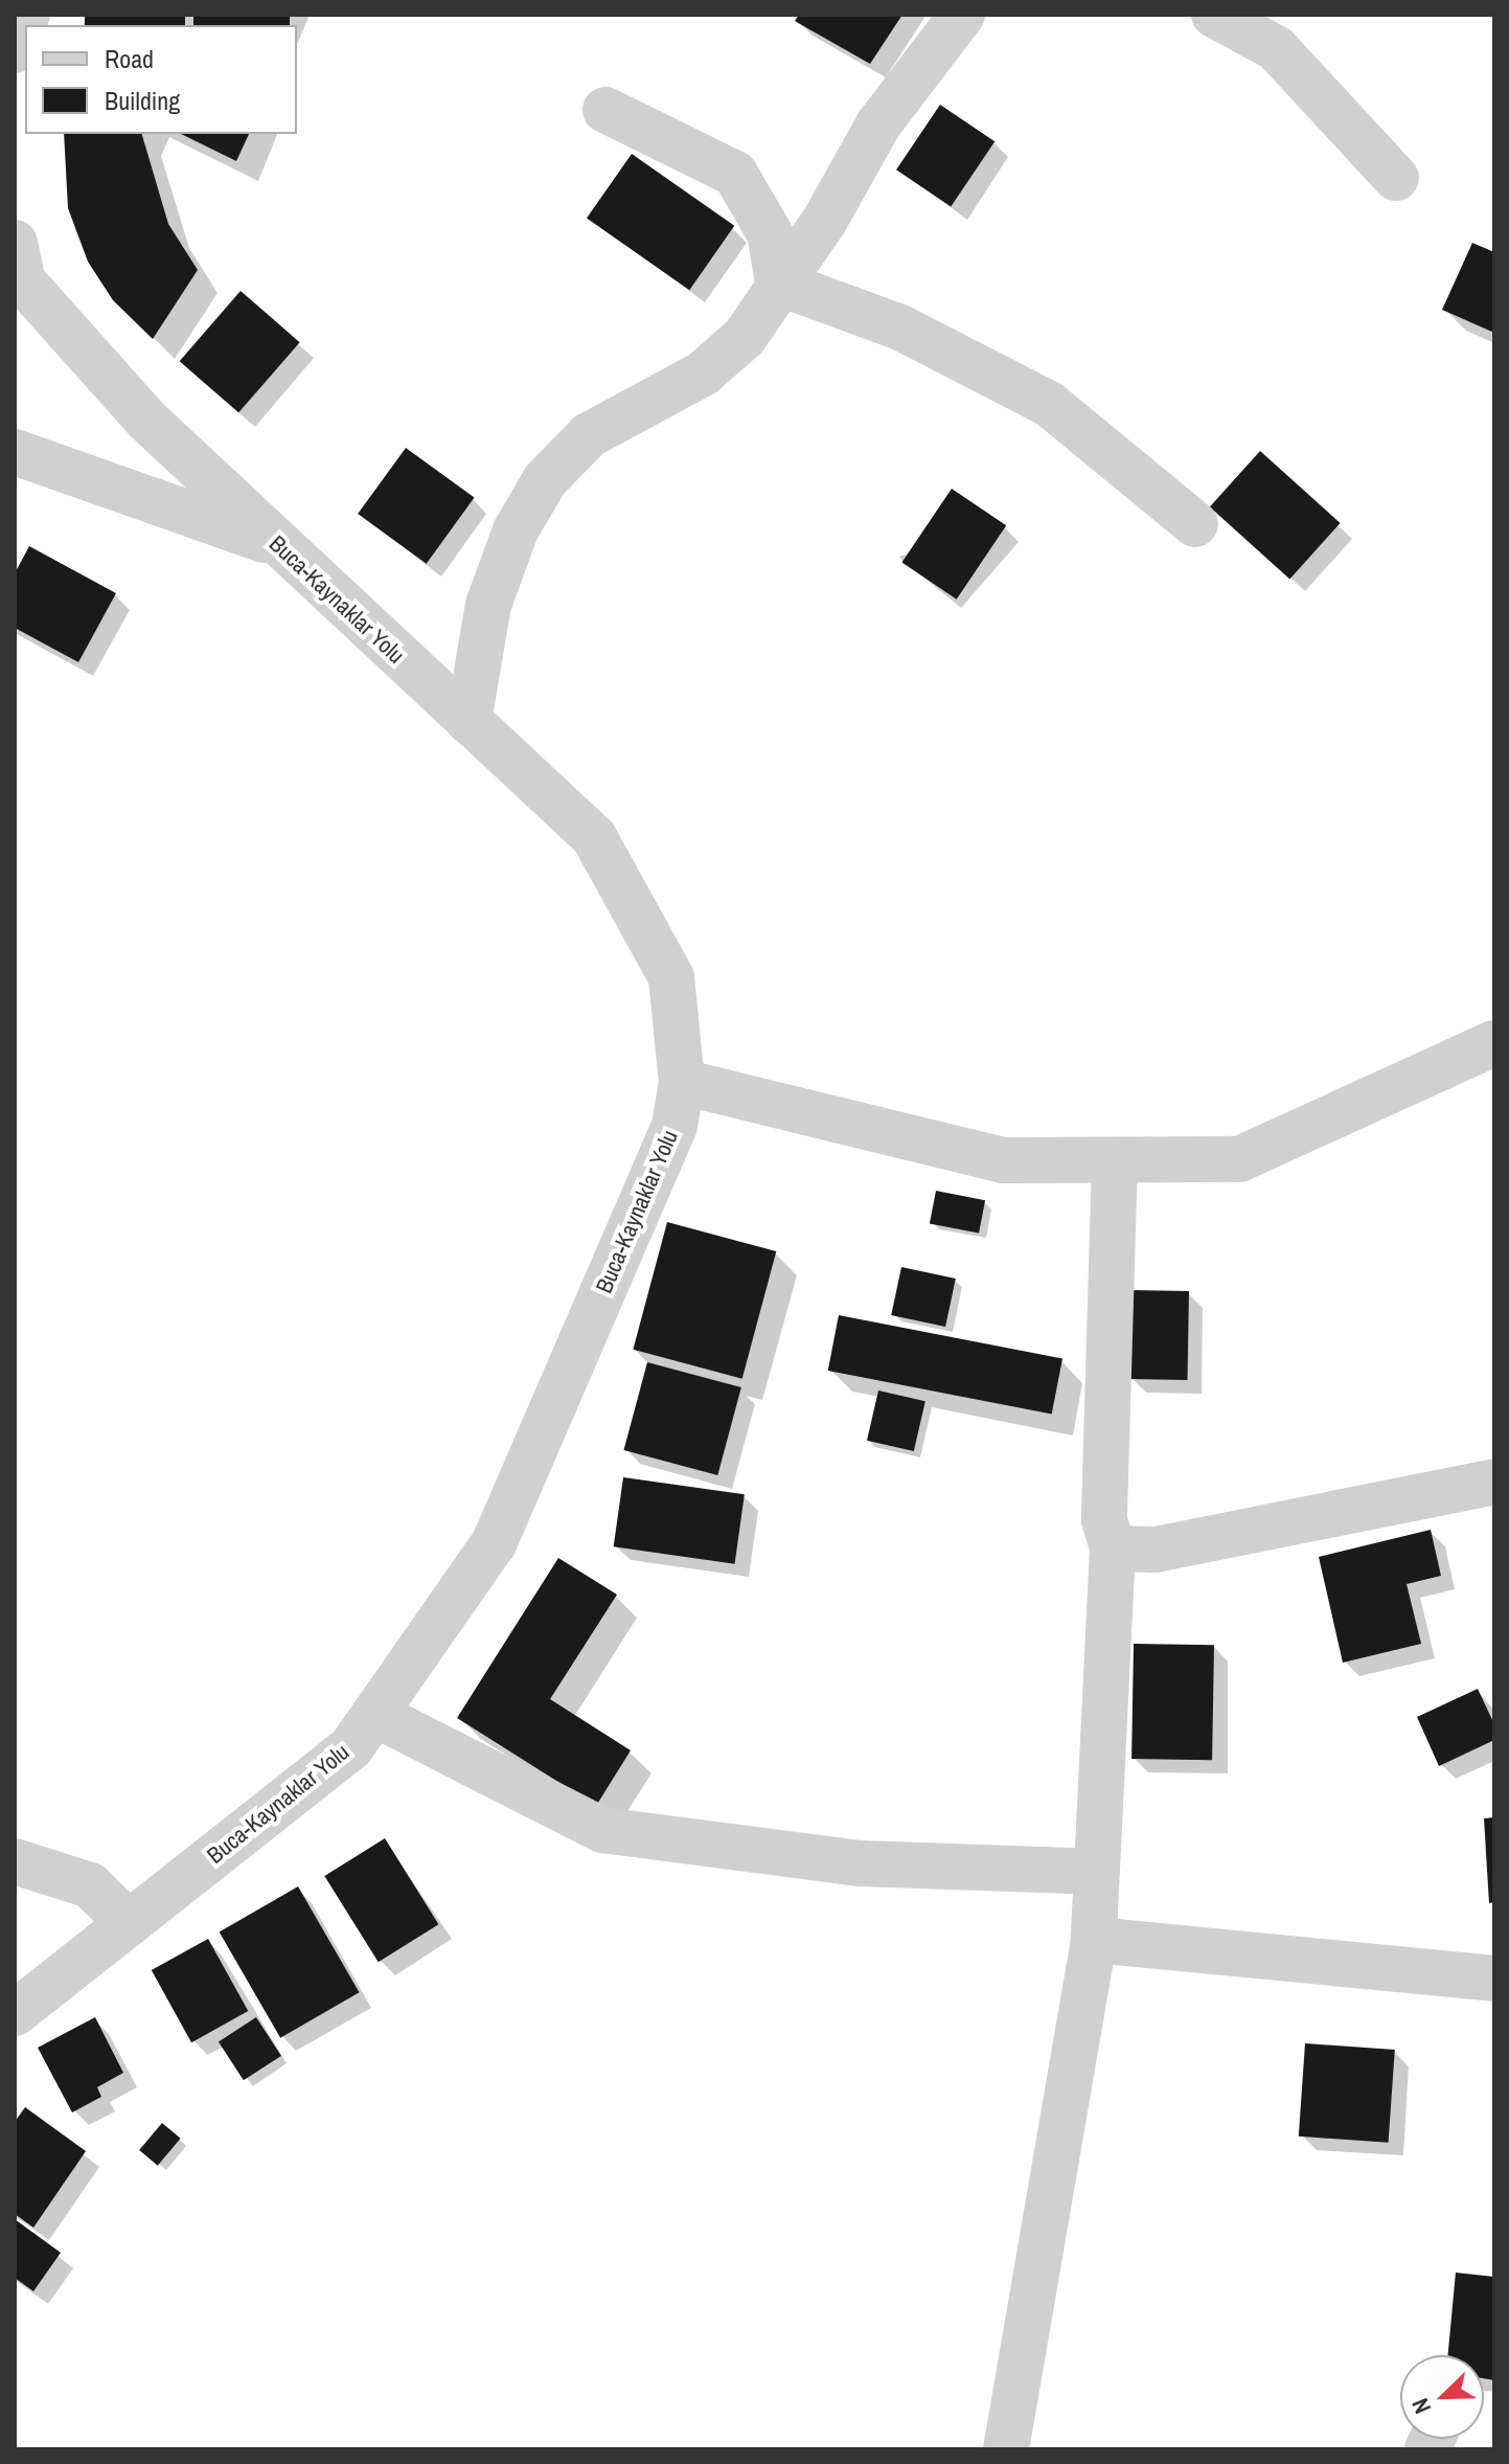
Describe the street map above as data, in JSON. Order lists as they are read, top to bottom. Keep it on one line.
{"streets":{"street":["Buca-Kaynaklar Yolu"]},"legend":["Road","Building"],"north":"bottom left"}
